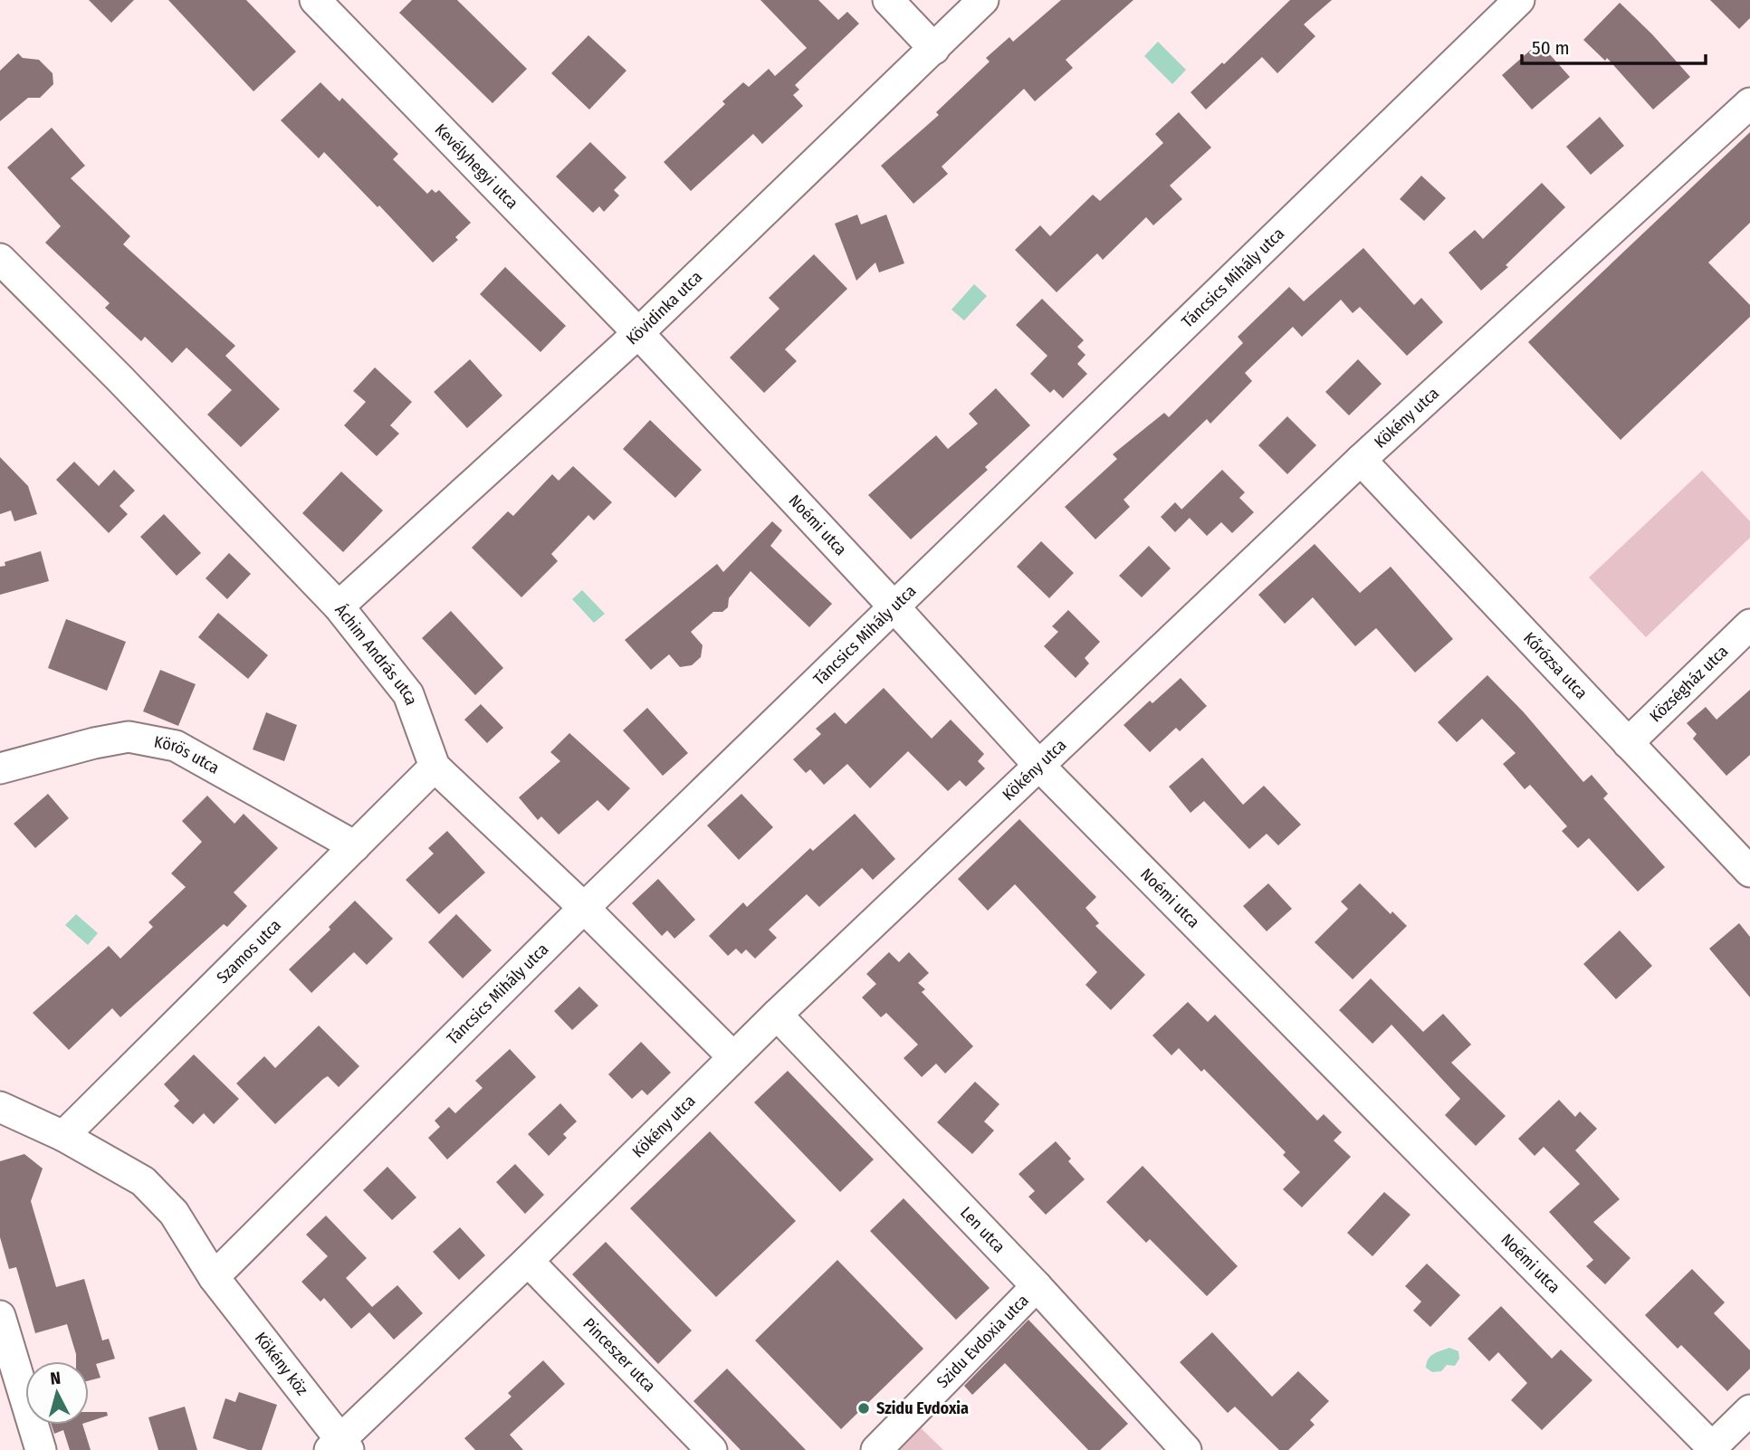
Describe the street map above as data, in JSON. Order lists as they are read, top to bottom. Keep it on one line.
{"streets":{"street":["Kevélyhegyi utca","Táncsics Mihály utca","Kövidinka utca","Kökény utca","Noémi utca","Áchim András utca","Kőrózsa utca","Községház utca","Körös utca","Szamos utca","Len utca","Szidu Evdoxia utca","Pinceszer utca","Kökény köz"]},"crossings":[["Kevélyhegyi utca","Kövidinka utca"],["Kevélyhegyi utca","Noémi utca"],["Táncsics Mihály utca","Noémi utca"],["Táncsics Mihály utca","Áchim András utca"],["Táncsics Mihály utca","Kökény köz"],["Kövidinka utca","Noémi utca"],["Kövidinka utca","Áchim András utca"],["Kökény utca","Noémi utca"],["Kökény utca","Áchim András utca"],["Kökény utca","Kőrózsa utca"],["Kökény utca","Len utca"],["Kökény utca","Pinceszer utca"],["Kökény utca","Kökény köz"],["Áchim András utca","Szamos utca"],["Kőrózsa utca","Községház utca"],["Körös utca","Szamos utca"],["Szamos utca","Kökény köz"],["Len utca","Szidu Evdoxia utca"]],"places":["Szidu Evdoxia"],"scale_bar":"50 m","north":"top"}
